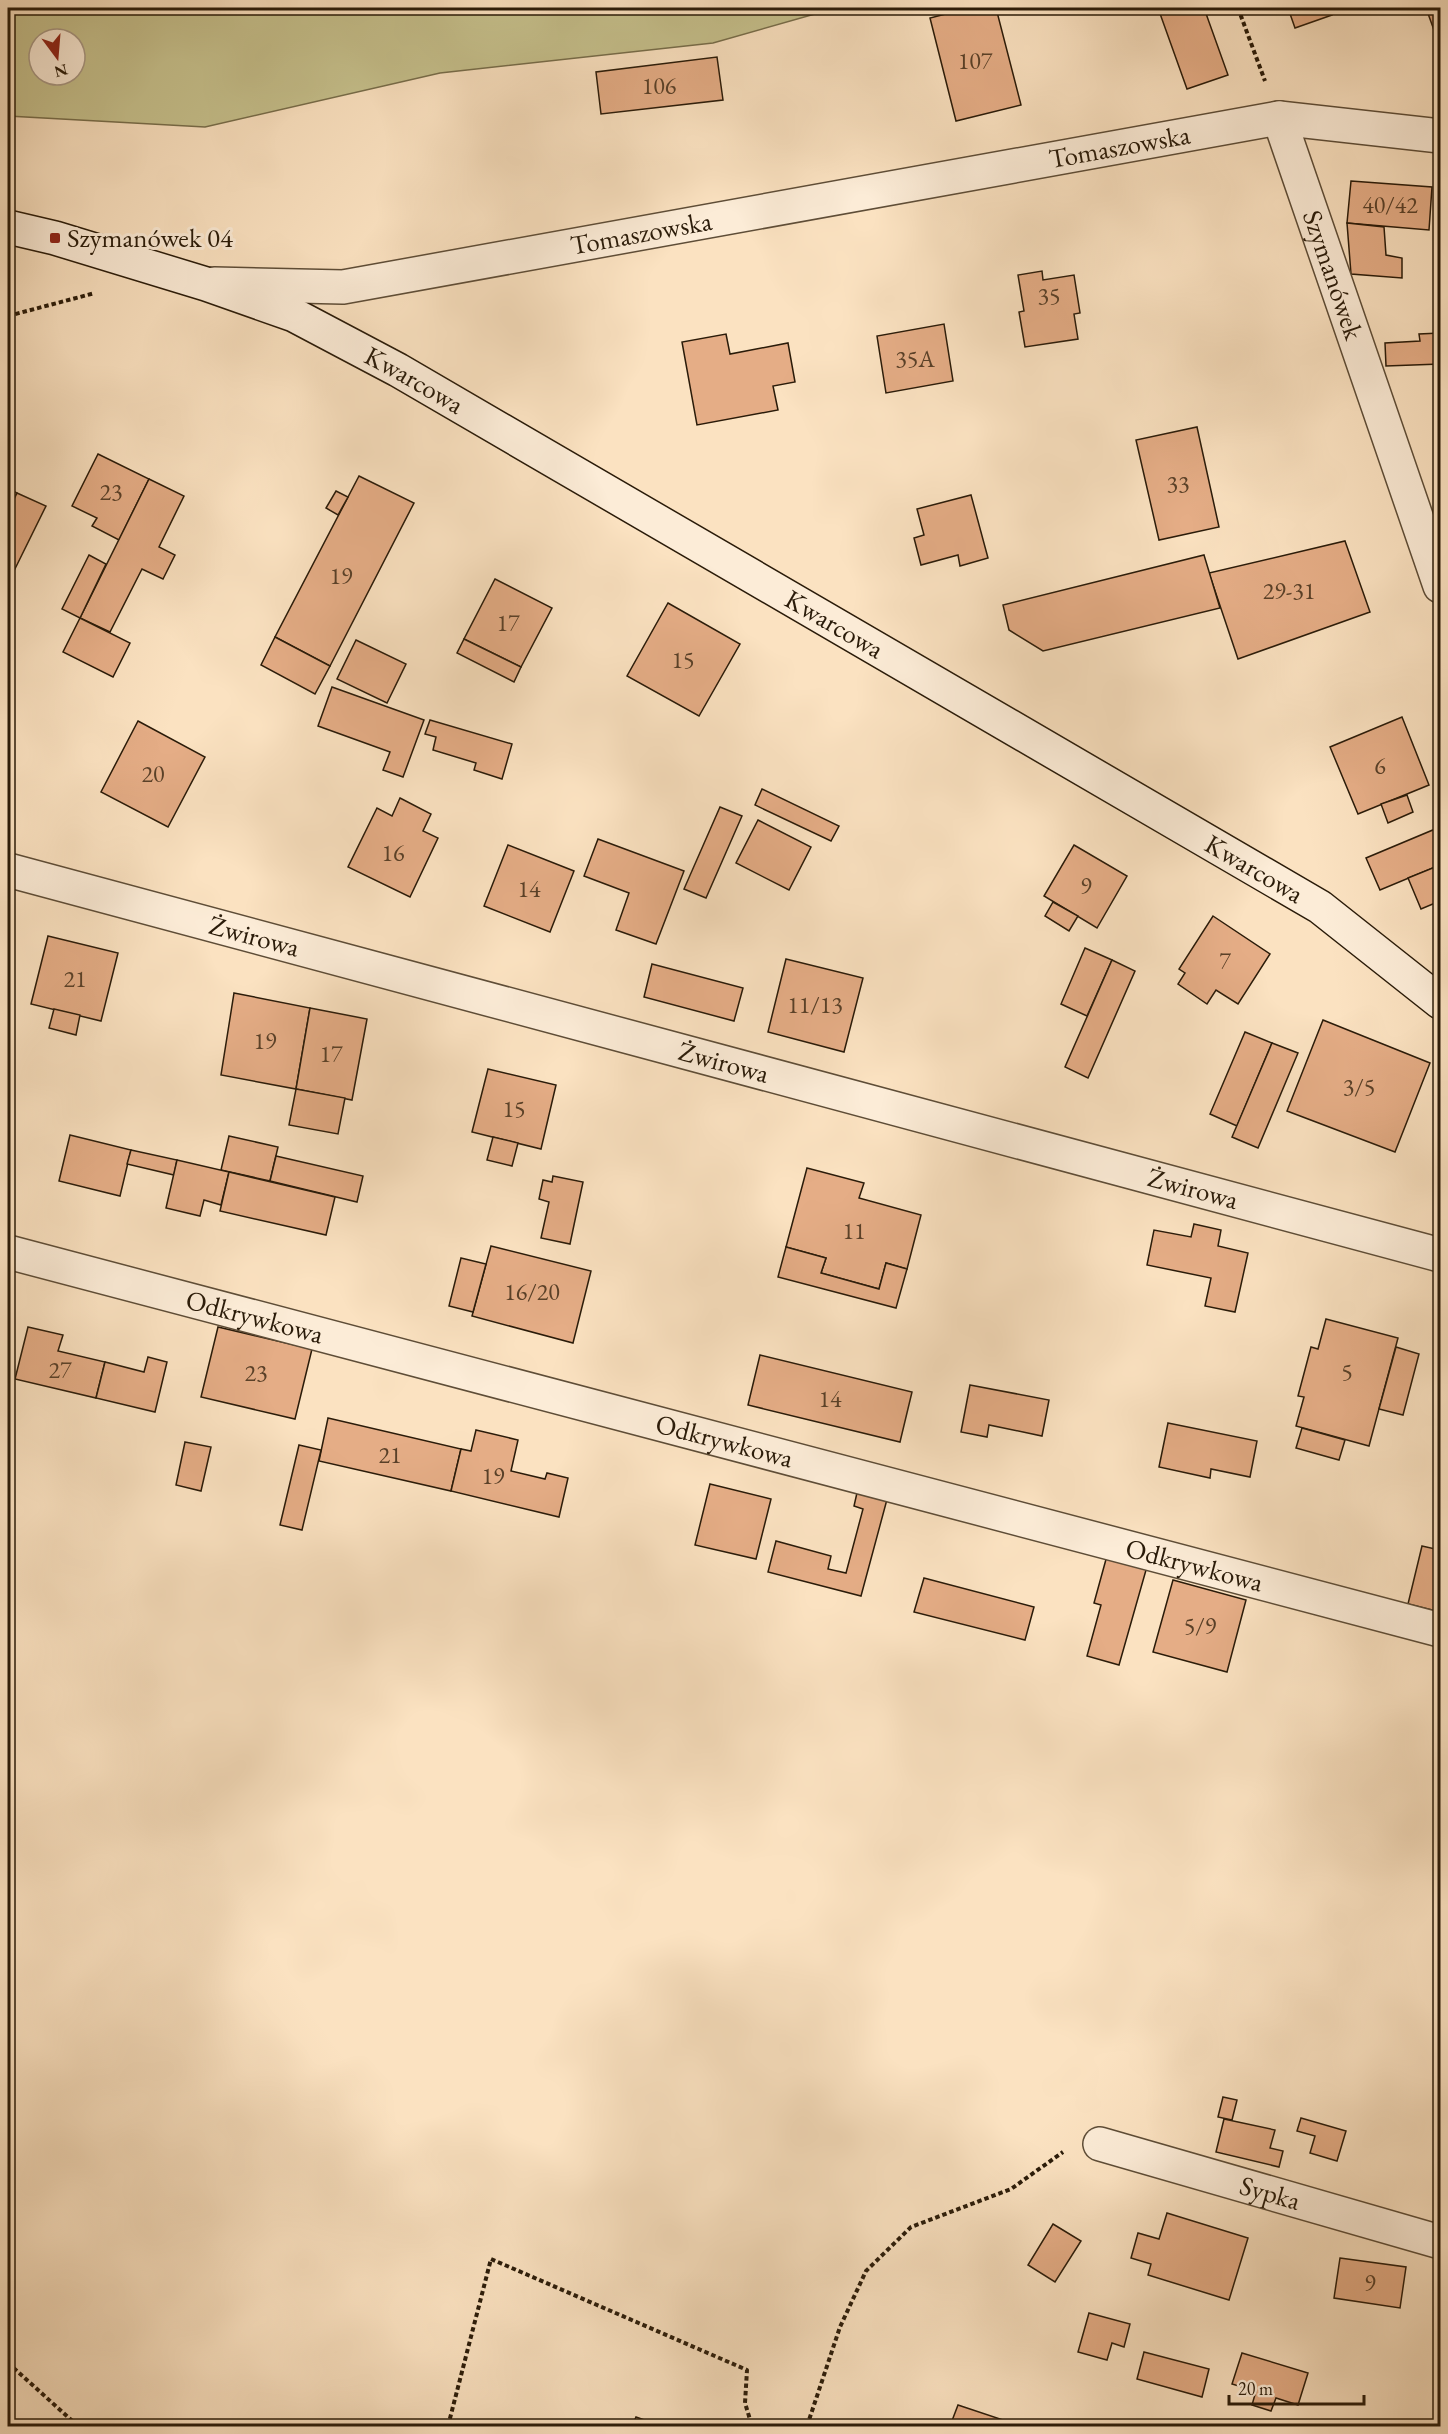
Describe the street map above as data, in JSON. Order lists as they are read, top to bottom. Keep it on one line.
{"streets":{"street":["Tomaszowska","Szymanówek","Kwarcowa","Żwirowa","Odkrywkowa","Sypka"]},"crossings":[["Tomaszowska","Szymanówek"],["Tomaszowska","Kwarcowa"]],"places":{"transit":["Szymanówek 04"]},"house_numbers":["107","106","40/42","35","35A","33","23","19","29-31","17","15","6","20","16","9","14","7","21","11/13","19","17","3/5","15","11","16/20","27","5","23","14","21","19","5/9","9"],"scale_bar":"20 m","north":"bottom"}
